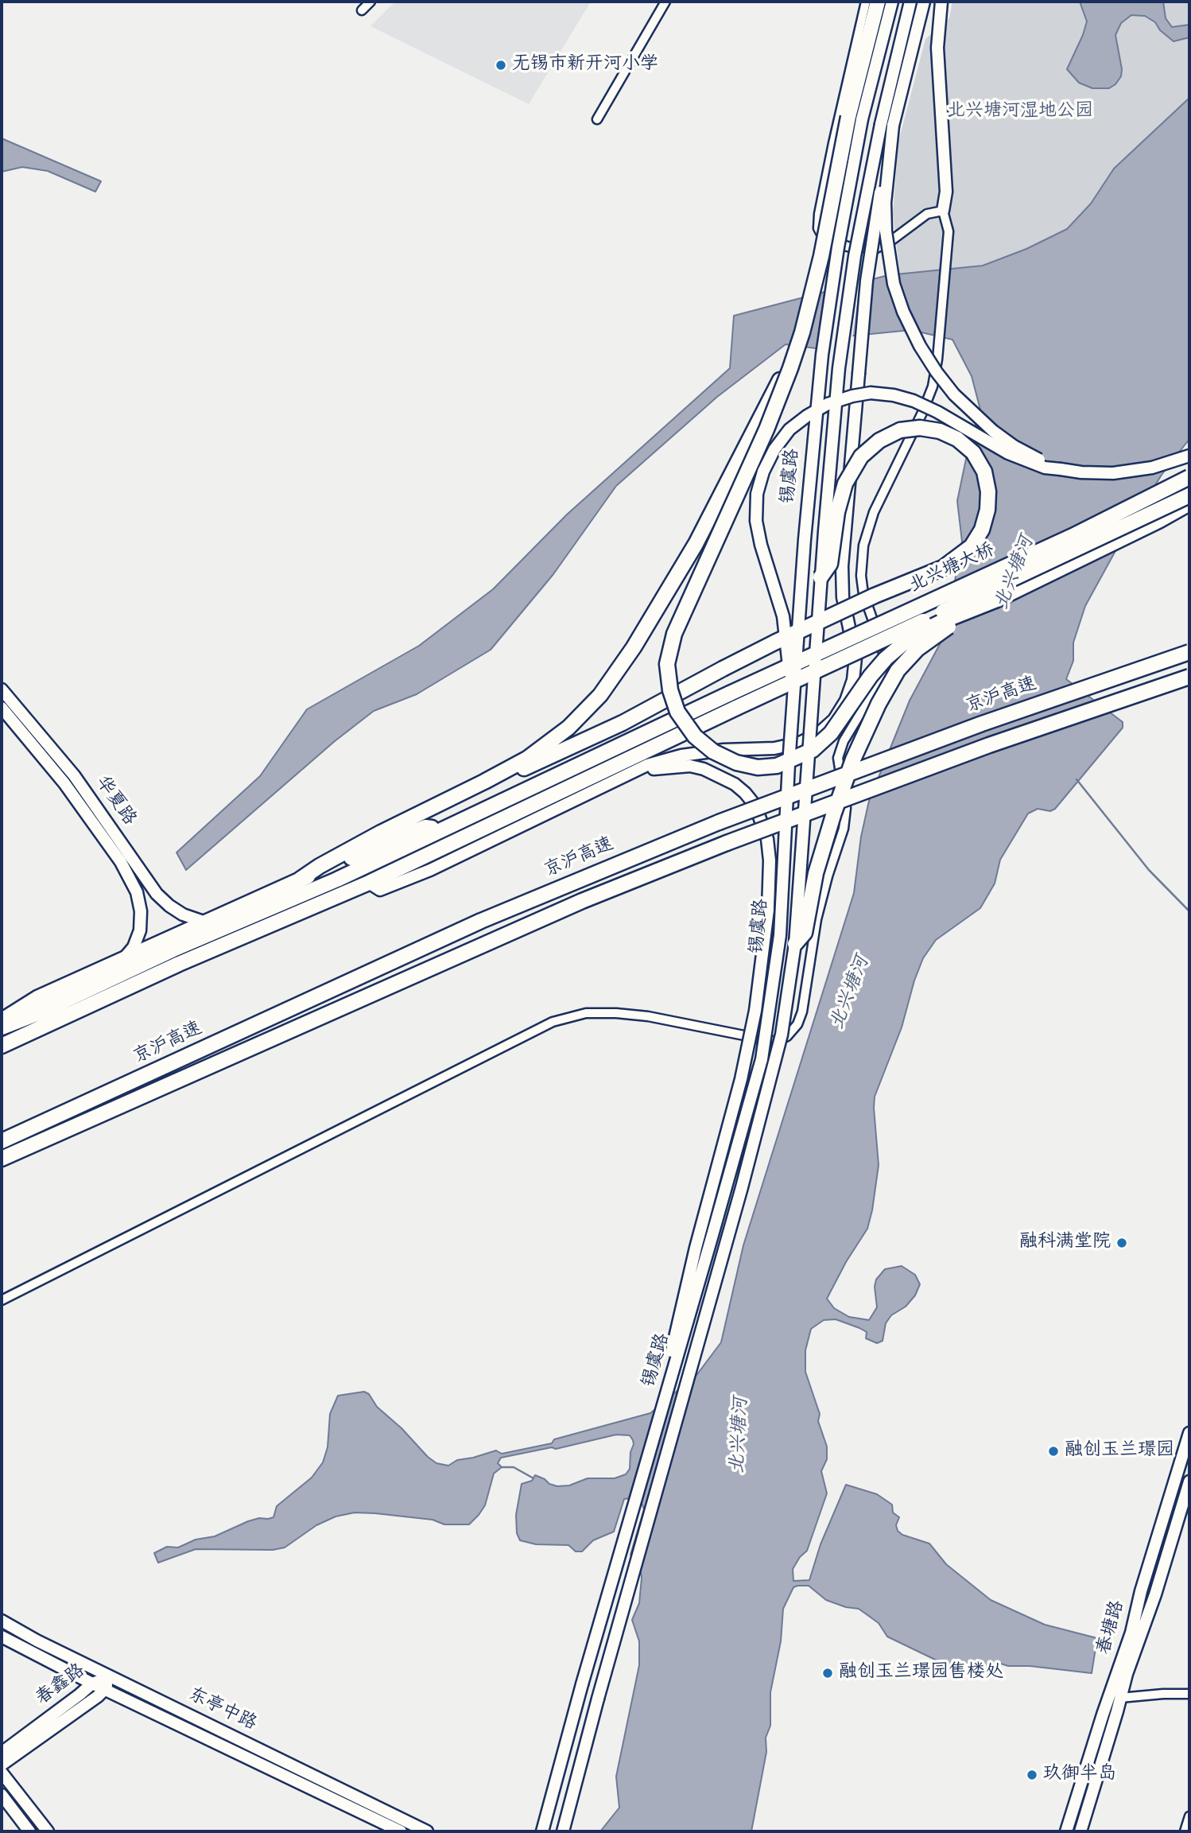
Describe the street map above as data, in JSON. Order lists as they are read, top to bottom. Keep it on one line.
{"streets":{"highway":["北兴塘大桥","京沪高速"],"main road":["锡虞路","华夏路","春塘路","春鑫路","东亭中路"]},"crossings":[["春鑫路","东亭中路"]],"water":["北兴塘河"],"parks":["北兴塘河湿地公园"],"places":["无锡市新开河小学","融科满堂院","融创玉兰璟园","融创玉兰璟园售楼处","玖御半岛"]}
